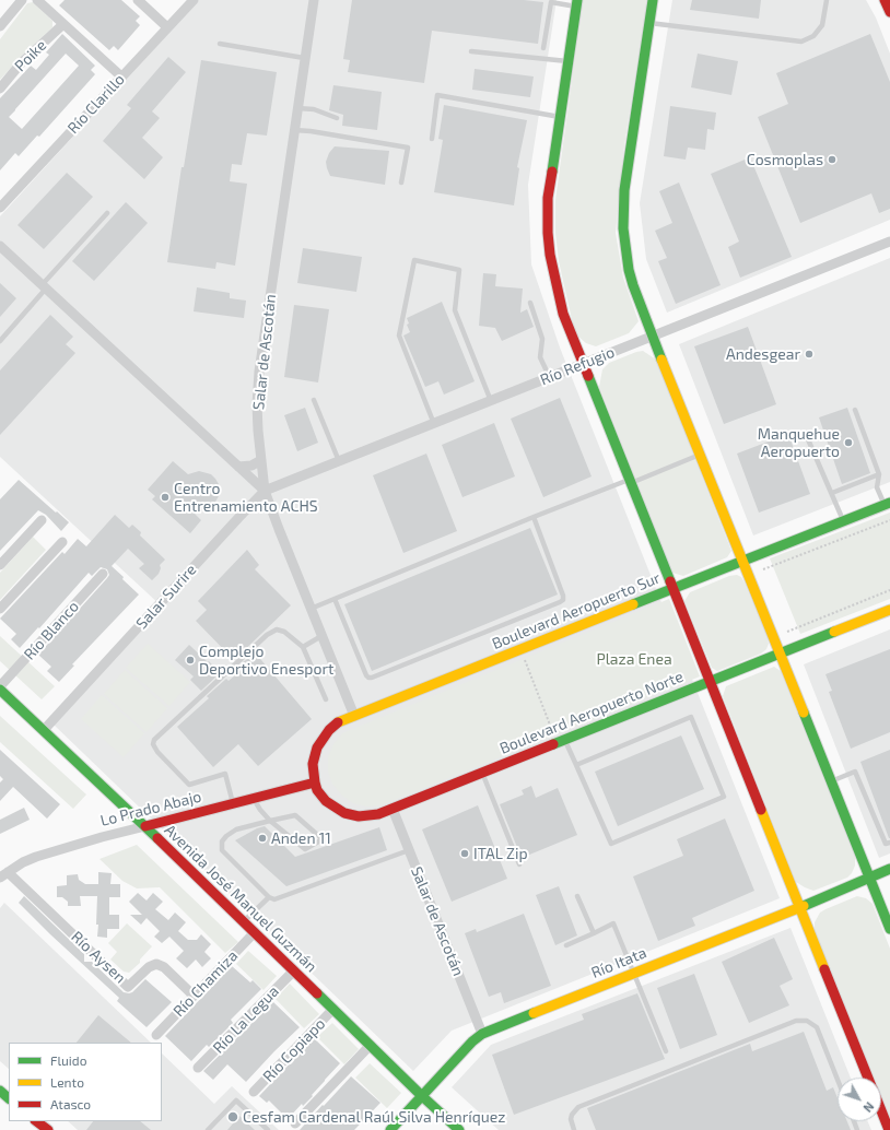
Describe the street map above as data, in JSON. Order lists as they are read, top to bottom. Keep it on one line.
{"streets":{"street":["Poike","Río Clarillo","Salar de Ascotán","Río Refugio","Salar Surire","Boulevard Aeropuerto Sur","Río Blanco","Boulevard Aeropuerto Norte","Lo Prado Abajo","Avenida José Manuel Guzmán","Río Aysen","Río Itata","Río Chamiza","Río La Legua","Río Copiapo"]},"crossings":[["Salar de Ascotán","Río Refugio"],["Salar de Ascotán","Salar Surire"],["Salar de Ascotán","Boulevard Aeropuerto Sur"],["Salar de Ascotán","Boulevard Aeropuerto Norte"],["Salar de Ascotán","Río Itata"],["Río Refugio","Salar Surire"],["Salar Surire","Avenida José Manuel Guzmán"],["Boulevard Aeropuerto Sur","Boulevard Aeropuerto Norte"],["Boulevard Aeropuerto Sur","Lo Prado Abajo"],["Boulevard Aeropuerto Norte","Lo Prado Abajo"],["Lo Prado Abajo","Avenida José Manuel Guzmán"],["Lo Prado Abajo","Río Aysen"],["Avenida José Manuel Guzmán","Río Itata"],["Avenida José Manuel Guzmán","Río Chamiza"],["Avenida José Manuel Guzmán","Río La Legua"],["Avenida José Manuel Guzmán","Río Copiapo"],["Río Aysen","Río Chamiza"]],"parks":["Plaza Enea"],"places":["Cosmoplas","Andesgear","Manquehue Aeropuerto","Centro Entrenamiento ACHS","Complejo Deportivo Enesport","Anden 11","ITAL Zip","Cesfam Cardenal Raúl Silva Henríquez"],"legend":["Fluido","Lento","Atasco"],"north":"bottom right"}
